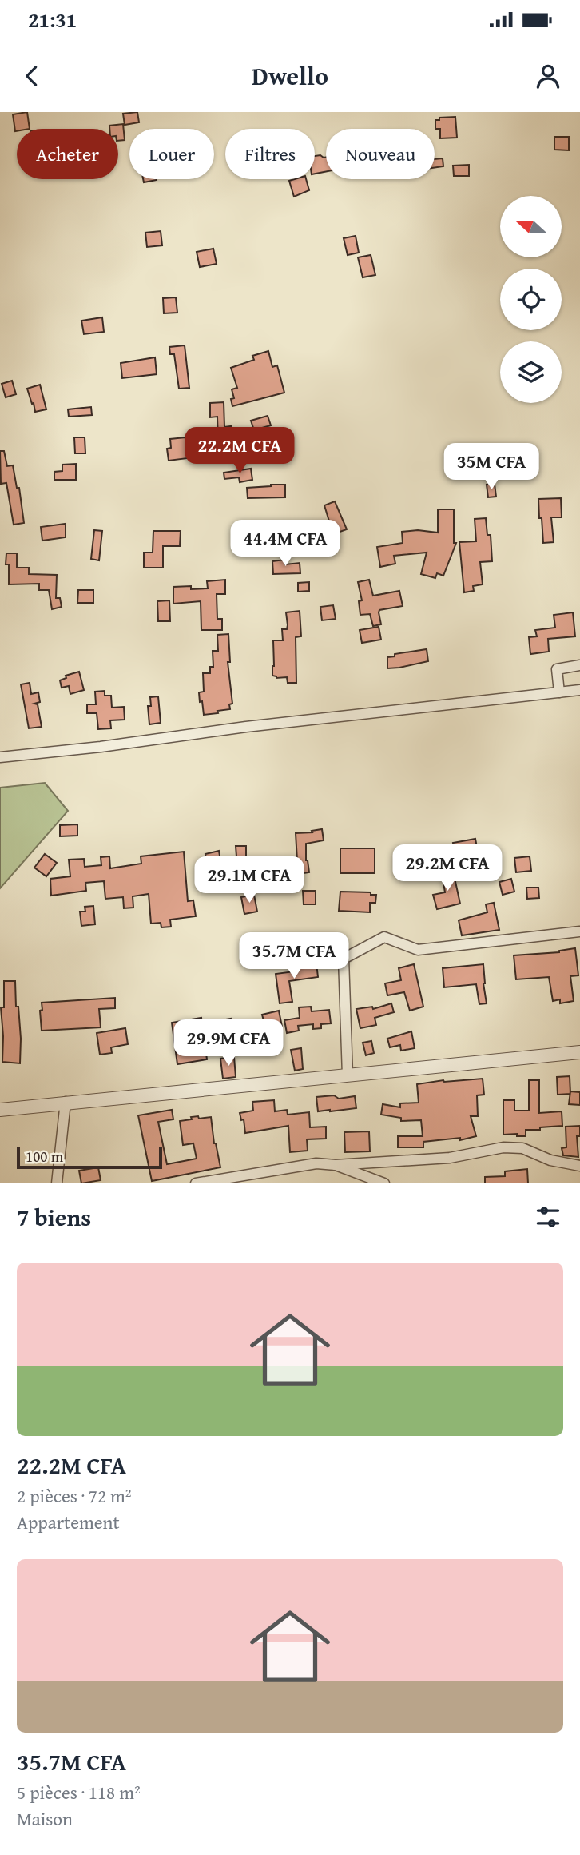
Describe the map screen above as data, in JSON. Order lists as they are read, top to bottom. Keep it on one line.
{"scale_bar":"100 m","north":"left","page":{"status":"21:31","header":"Dwello","chip":["Acheter","Louer","Filtres","Nouveau"],"price":["22.2M CFA","35M CFA","44.4M CFA","29.2M CFA","29.1M CFA","35.7M CFA","29.9M CFA"],"scale":"100 m","heading":"7 biens","list":[{"name":"22.2M CFA","note":"2 pièces · 72 m² · Appartement"},{"name":"35.7M CFA","note":"5 pièces · 118 m² · Maison"}]}}
